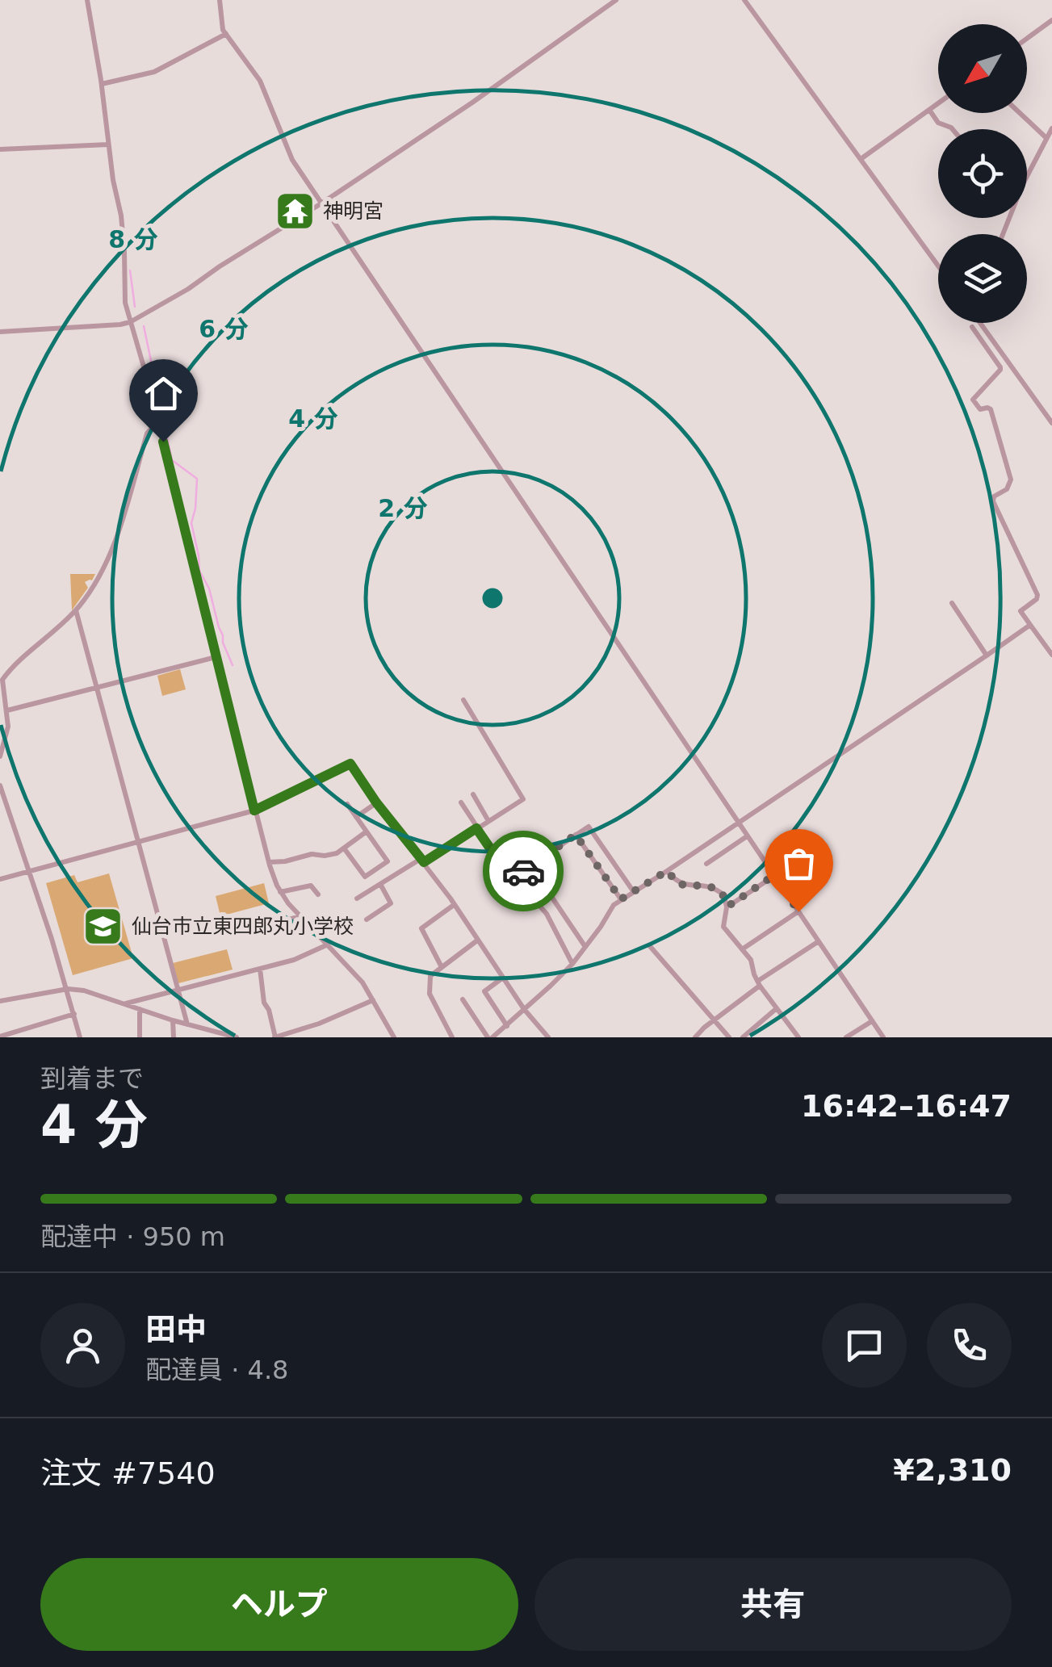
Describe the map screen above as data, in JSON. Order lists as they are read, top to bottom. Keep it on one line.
{"places":{"temple":["神明宮"],"school or university":["仙台市立東四郎丸小学校"]},"north":"bottom left","page":{"heading":["4 分","到着まで","16:42–16:47"],"panel":["田中","配達員 · 4.8","注文 #7540","¥2,310"],"bar":"配達中 · 950 m","buttons":["ヘルプ","共有"]},"rings":["8 分","6 分","4 分","2 分"]}
